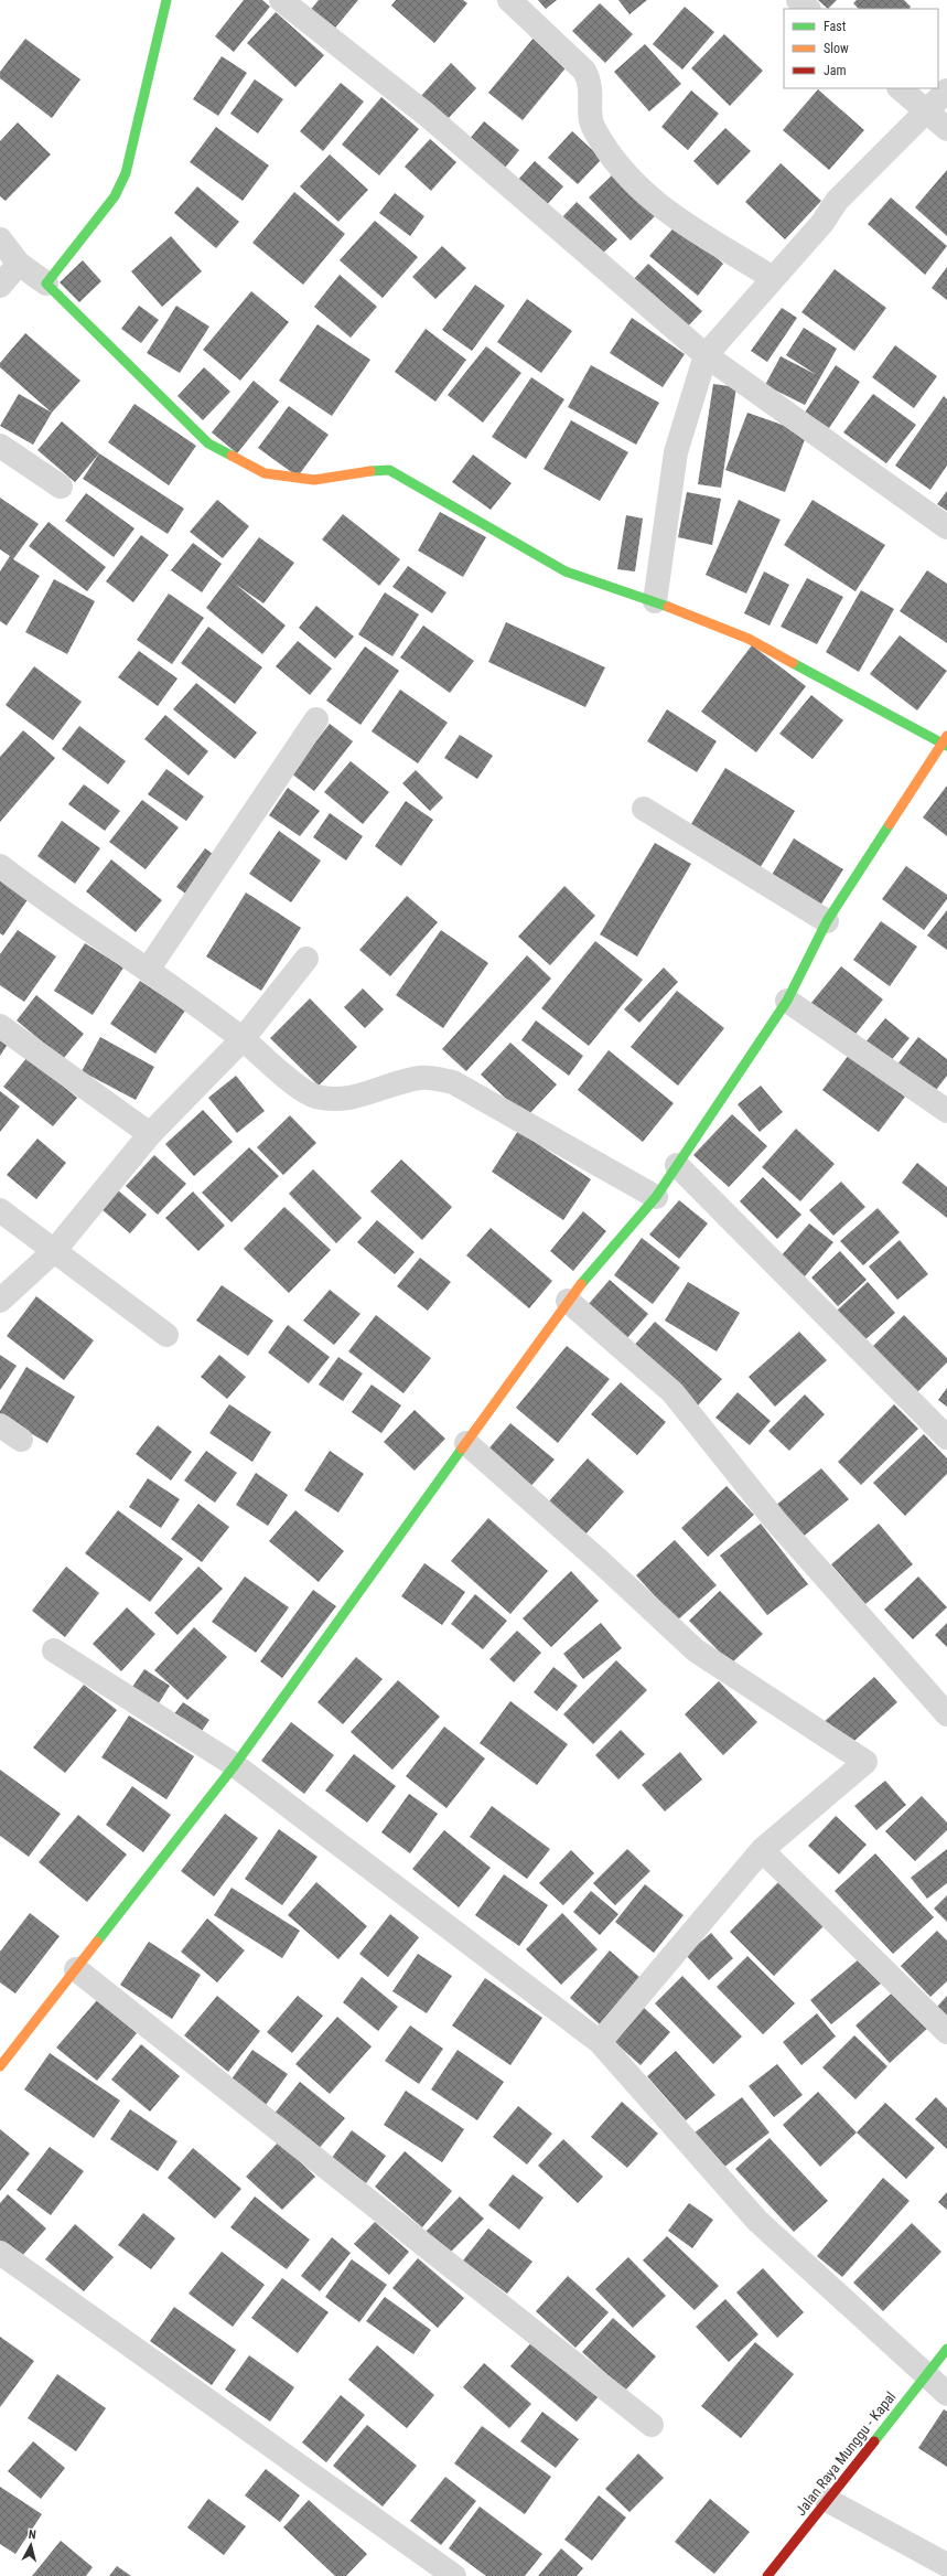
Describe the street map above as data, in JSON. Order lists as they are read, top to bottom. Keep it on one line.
{"streets":{"street":["Jalan Raya Munggu - Kapal"]},"legend":["Fast","Slow","Jam"],"north":"top"}
